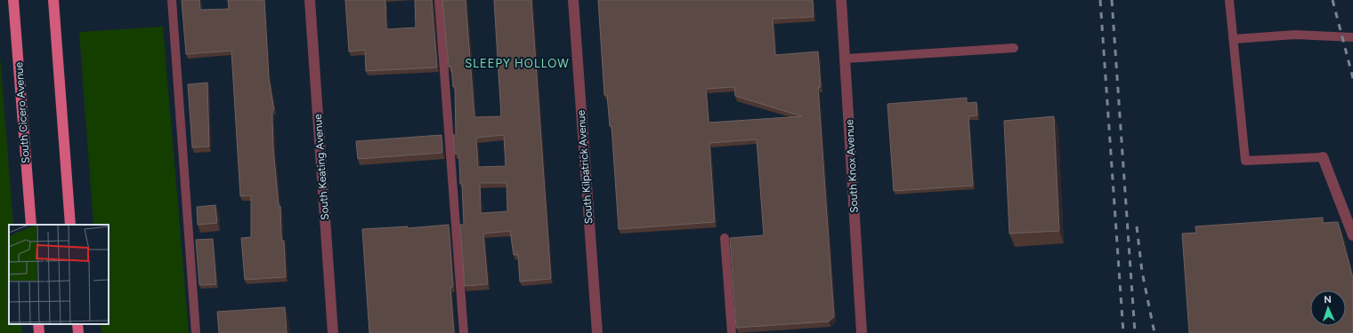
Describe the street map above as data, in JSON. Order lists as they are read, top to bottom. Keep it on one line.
{"streets":{"main road":["South Cicero Avenue"],"street":["South Knox Avenue","South Keating Avenue","South Kilpatrick Avenue"]},"districts":["SLEEPY HOLLOW"],"north":"top"}
